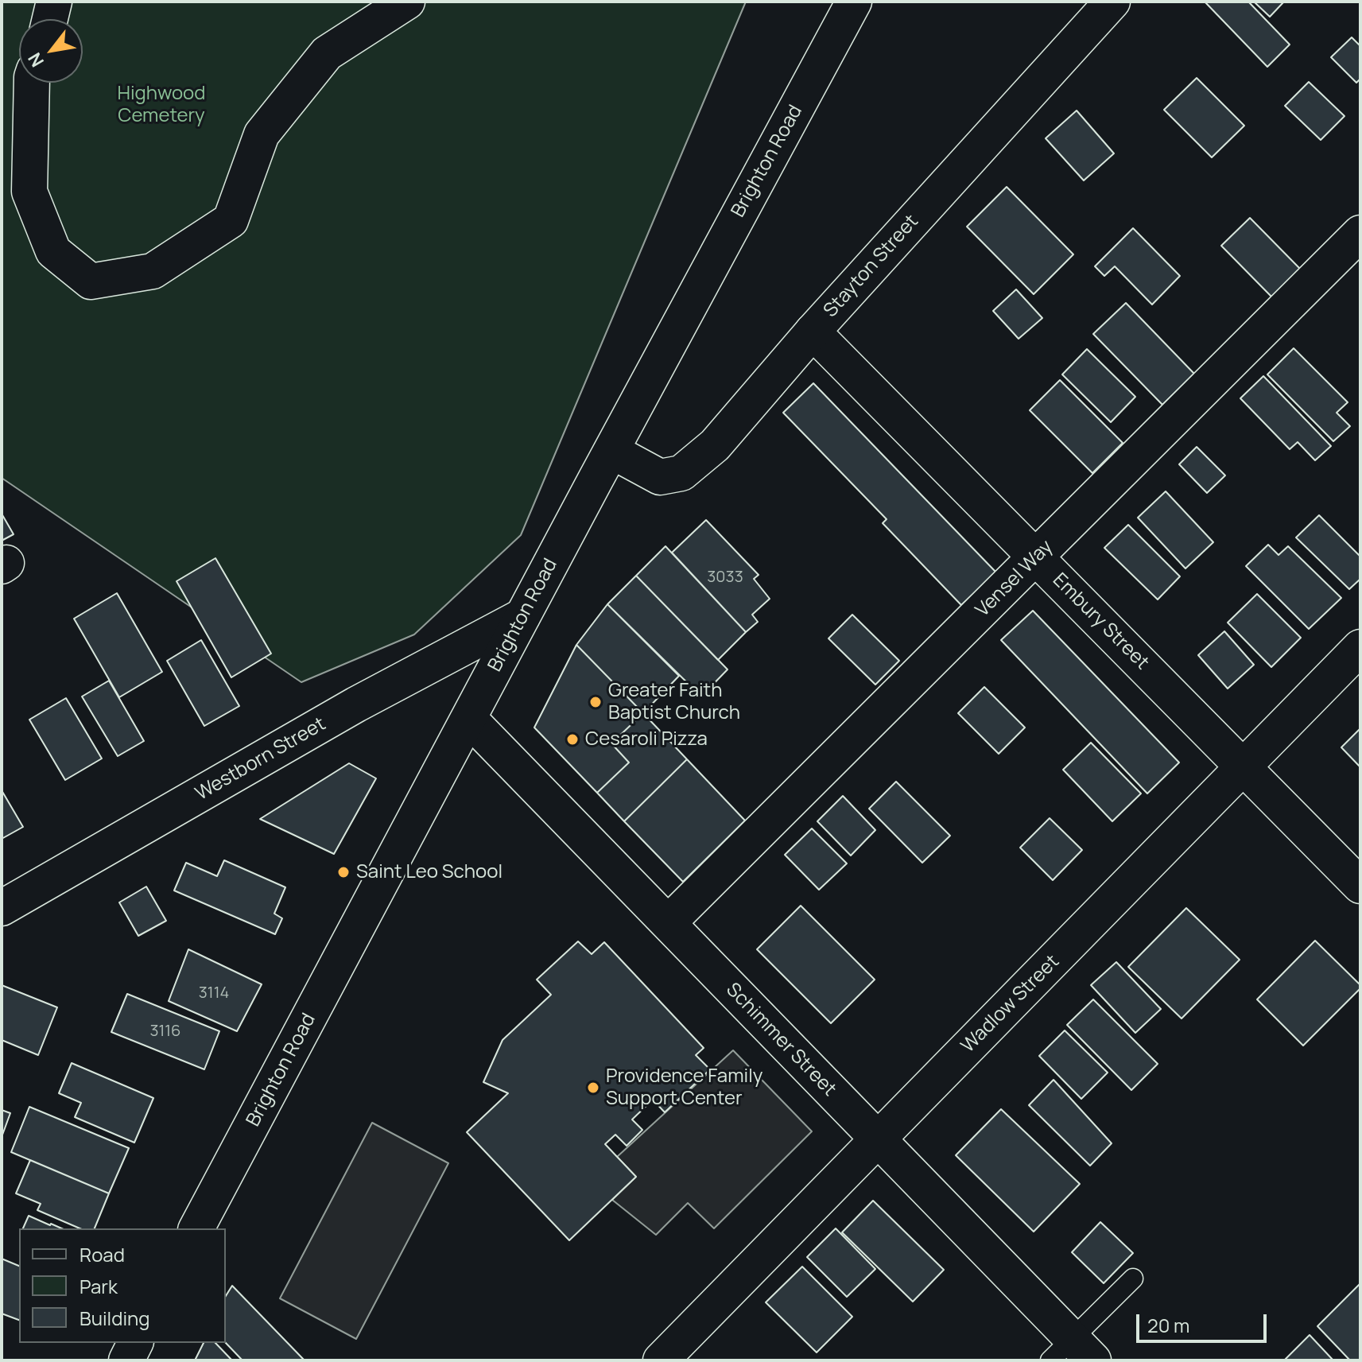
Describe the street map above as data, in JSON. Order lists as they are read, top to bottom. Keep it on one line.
{"streets":{"street":["Brighton Road","Stayton Street","Vensel Way","Embury Street","Westborn Street","Wadlow Street","Schimmer Street"]},"crossings":[["Brighton Road","Stayton Street"],["Brighton Road","Westborn Street"],["Brighton Road","Schimmer Street"],["Stayton Street","Embury Street"],["Vensel Way","Embury Street"],["Vensel Way","Schimmer Street"],["Embury Street","Wadlow Street"],["Wadlow Street","Schimmer Street"]],"parks":["Highwood Cemetery"],"places":["Greater Faith Baptist Church","Cesaroli Pizza","Saint Leo School","Providence Family Support Center"],"house_numbers":["3033","3114","3116"],"legend":["Road","Park","Building"],"scale_bar":"20 m","north":"bottom left"}
